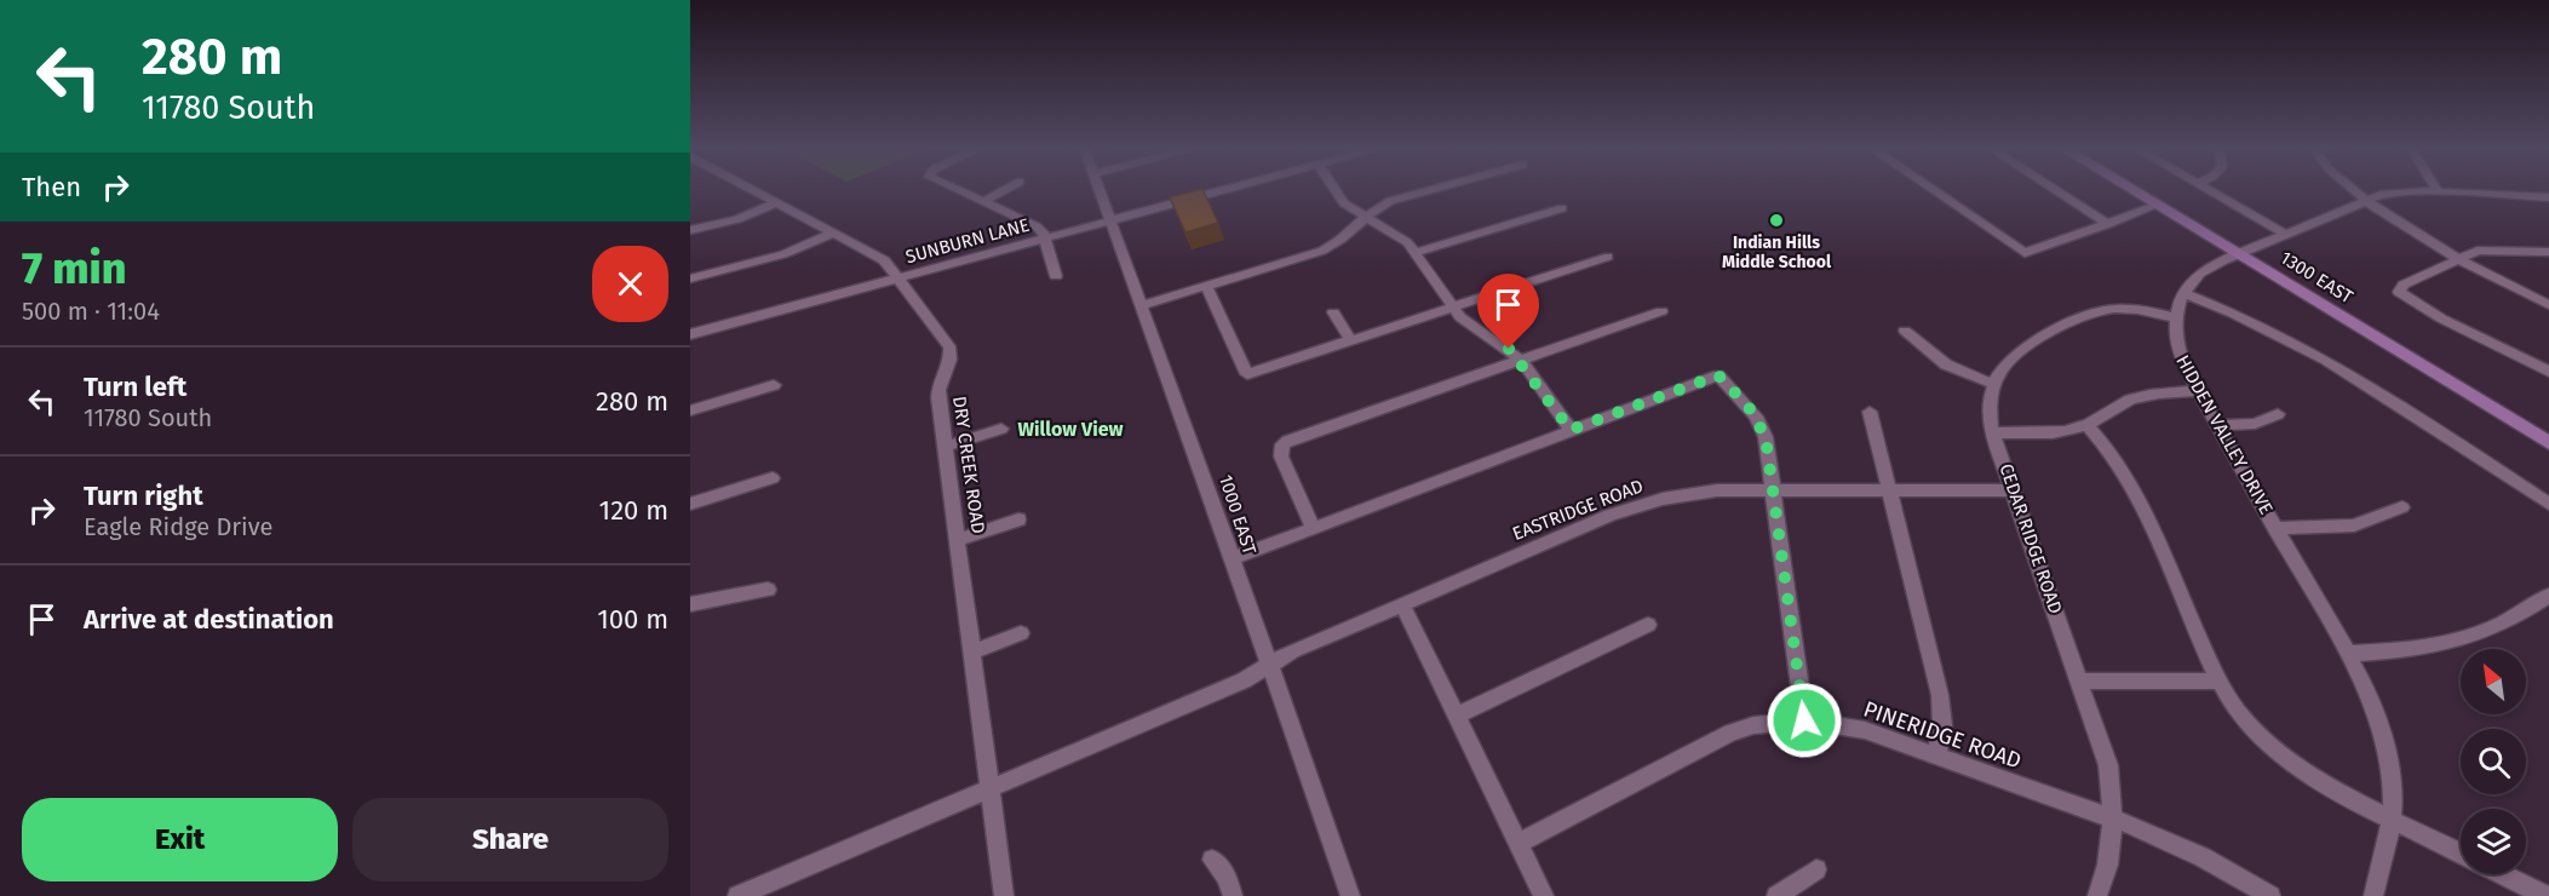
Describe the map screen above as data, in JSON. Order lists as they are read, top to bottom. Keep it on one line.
{"streets":{"main road":["1300 EAST"],"street":["SUNBURN LANE","HIDDEN VALLEY DRIVE","DRY CREEK ROAD","EASTRIDGE ROAD","1000 EAST","CEDAR RIDGE ROAD","PINERIDGE ROAD"]},"crossings":[["SUNBURN LANE","DRY CREEK ROAD"],["SUNBURN LANE","1000 EAST"],["1300 EAST","HIDDEN VALLEY DRIVE"],["DRY CREEK ROAD","EASTRIDGE ROAD"],["EASTRIDGE ROAD","1000 EAST"],["EASTRIDGE ROAD","CEDAR RIDGE ROAD"],["CEDAR RIDGE ROAD","PINERIDGE ROAD"]],"districts":["Willow View"],"places":["Indian Hills Middle School"],"north":"top left","page":{"turn":["280 m","11780 South"],"then":"Then","heading":["7 min","500 m · 11:04"],"list":[{"name":"Turn left","note":"11780 South","value":"280 m"},{"name":"Turn right","note":"Eagle Ridge Drive","value":"120 m"},{"name":"Arrive at destination","value":"100 m"}],"buttons":["Exit","Share"]}}
